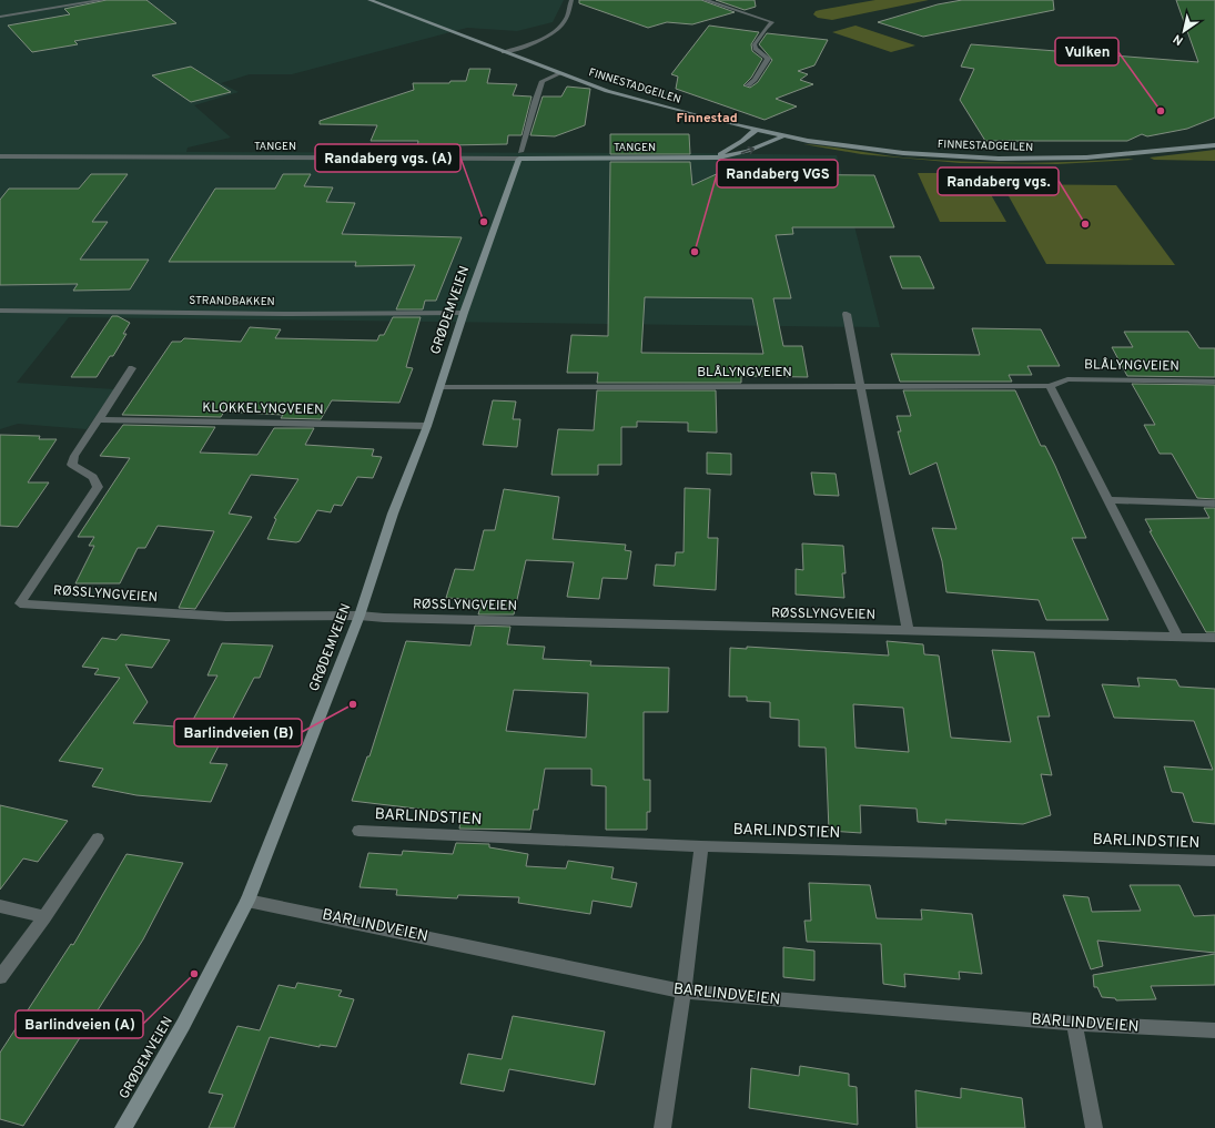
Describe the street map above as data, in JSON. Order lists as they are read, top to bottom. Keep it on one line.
{"streets":{"main road":["FINNESTADGEILEN","TANGEN","GRØDEMVEIEN"],"street":["STRANDBAKKEN","BLÅLYNGVEIEN","KLOKKELYNGVEIEN","RØSSLYNGVEIEN","BARLINDSTIEN","BARLINDVEIEN"]},"crossings":[["FINNESTADGEILEN","GRØDEMVEIEN"],["TANGEN","GRØDEMVEIEN"],["STRANDBAKKEN","GRØDEMVEIEN"],["GRØDEMVEIEN","BLÅLYNGVEIEN"],["GRØDEMVEIEN","KLOKKELYNGVEIEN"],["GRØDEMVEIEN","RØSSLYNGVEIEN"],["GRØDEMVEIEN","BARLINDVEIEN"],["KLOKKELYNGVEIEN","RØSSLYNGVEIEN"]],"districts":["Finnestad"],"places":["Vulken","Randaberg vgs. (A)","Randaberg vgs.","Randaberg VGS","Barlindveien (B)","Barlindveien (A)"],"north":"bottom left"}
